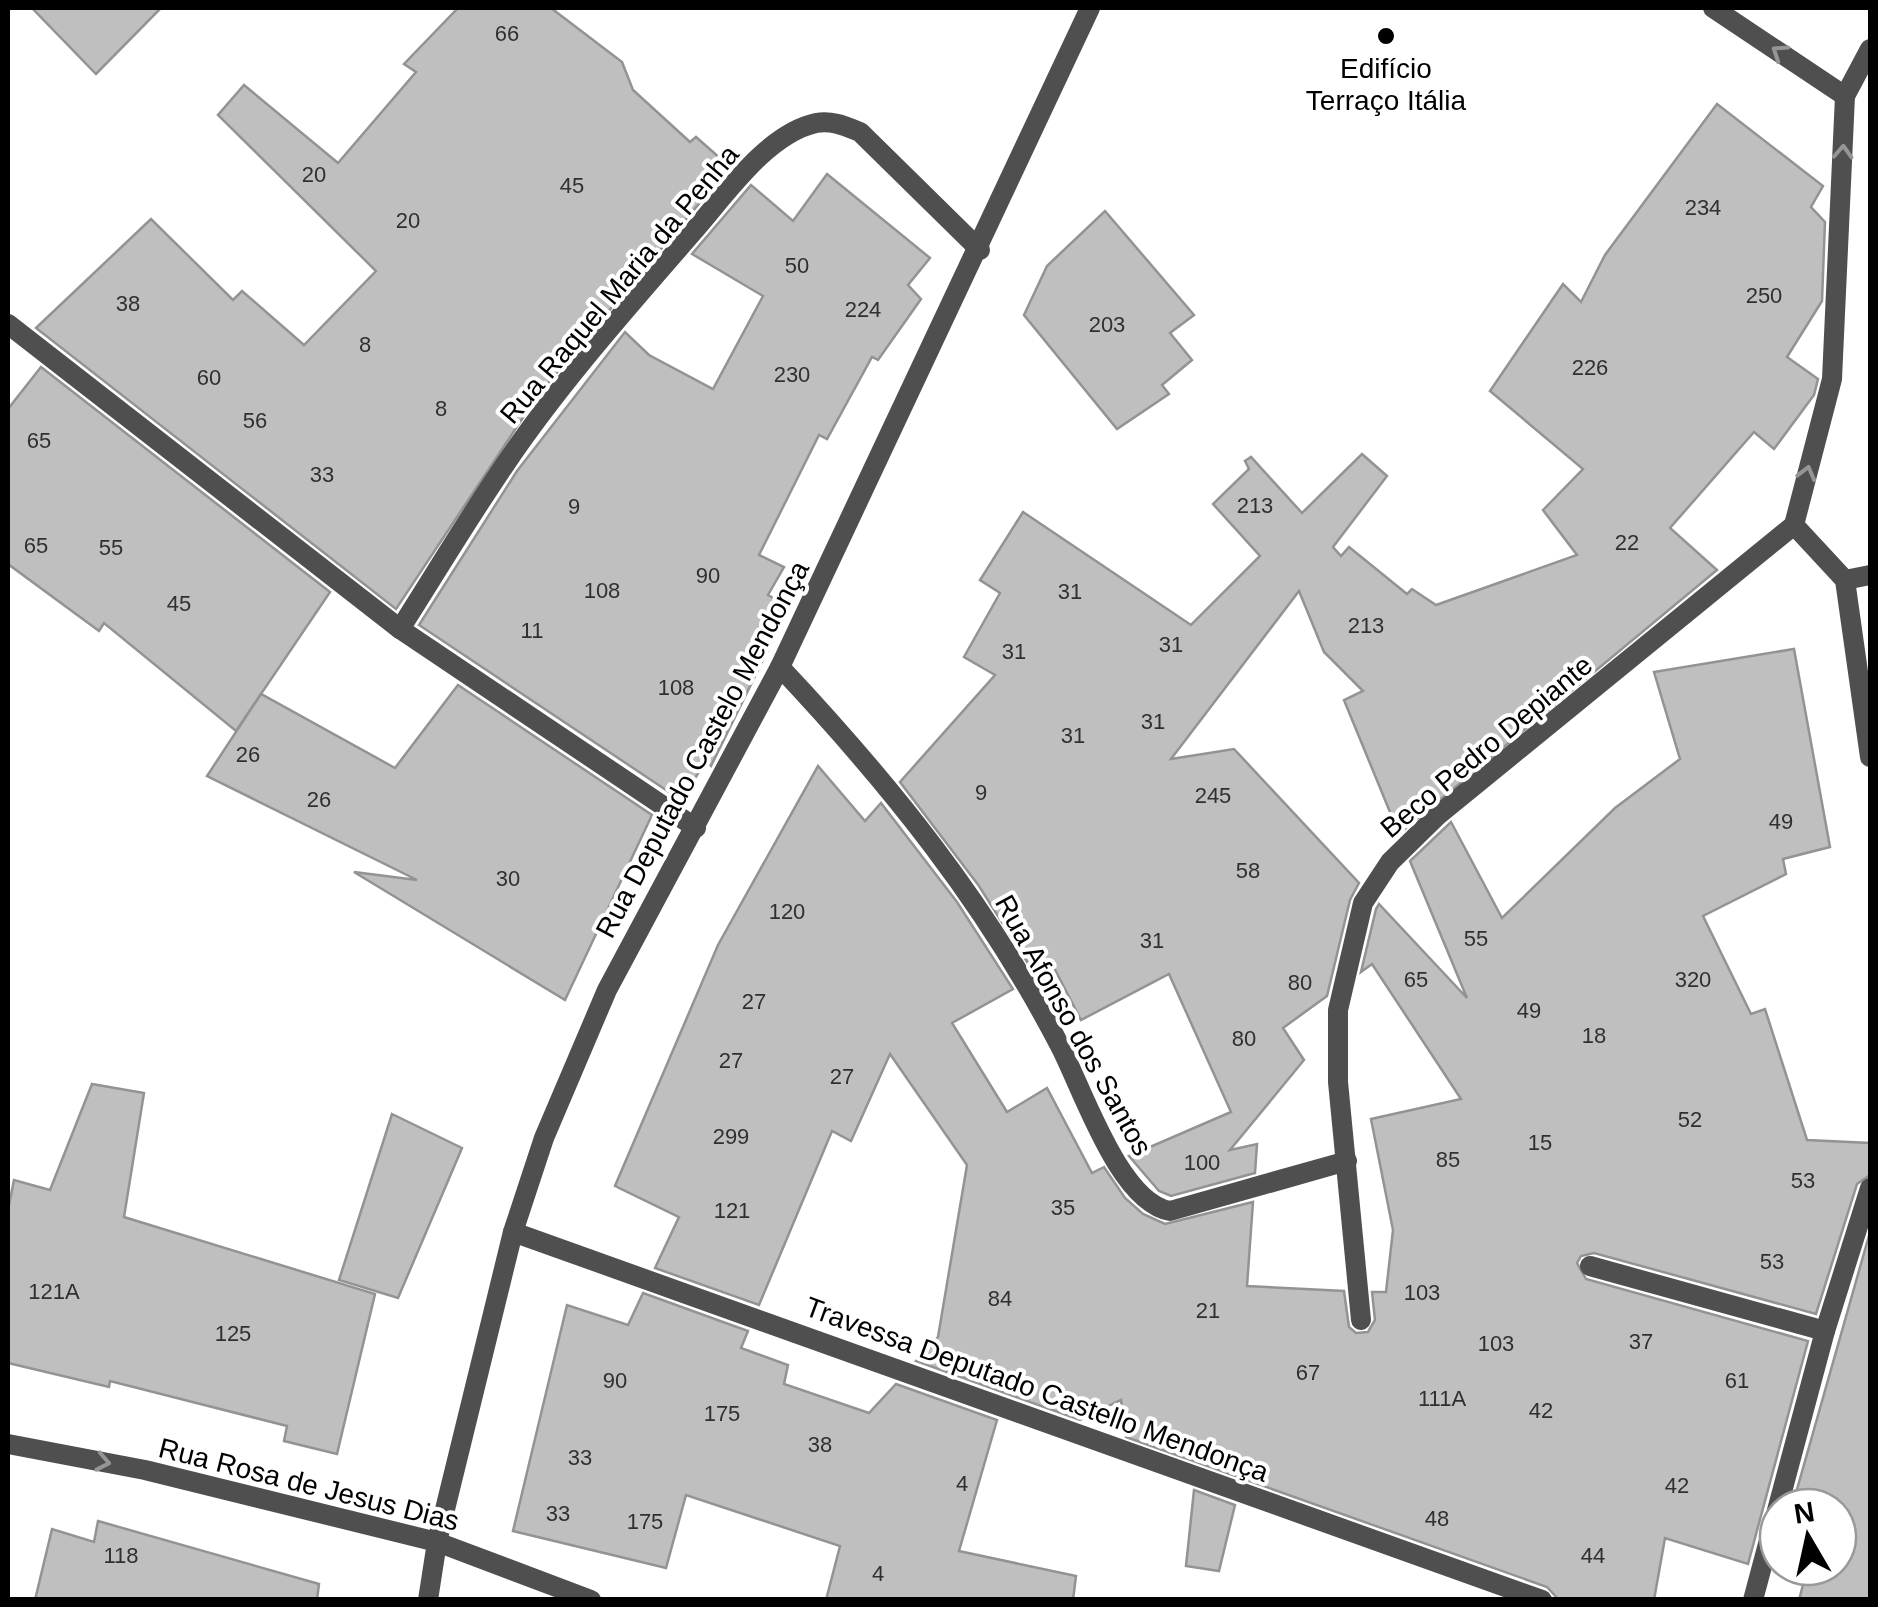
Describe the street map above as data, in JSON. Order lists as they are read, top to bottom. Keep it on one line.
{"streets":{"street":["Rua Raquel Maria da Penha","Beco Pedro Depiante","Rua Deputado Castelo Mendonça","Rua Afonso dos Santos","Travessa Deputado Castello Mendonça","Rua Rosa de Jesus Dias"]},"crossings":[["Rua Raquel Maria da Penha","Rua Deputado Castelo Mendonça"],["Beco Pedro Depiante","Rua Afonso dos Santos"],["Rua Deputado Castelo Mendonça","Rua Afonso dos Santos"],["Rua Deputado Castelo Mendonça","Travessa Deputado Castello Mendonça"],["Rua Deputado Castelo Mendonça","Rua Rosa de Jesus Dias"]],"one_way":["Rua Rosa de Jesus Dias"],"places":["Edifício Terraço Itália"],"house_numbers":["66","20","45","234","20","50","250","38","224","203","8","226","230","60","8","56","65","33","213","9","22","65","55","90","108","31","45","213","11","31","31","108","31","31","26","9","245","26","49","58","30","120","55","31","65","320","80","27","49","18","80","27","27","52","299","15","85","100","53","35","121","53","121A","103","84","21","125","37","103","67","90","61","111A","42","175","38","33","4","42","33","48","175","118","44","4"],"north":"top"}
